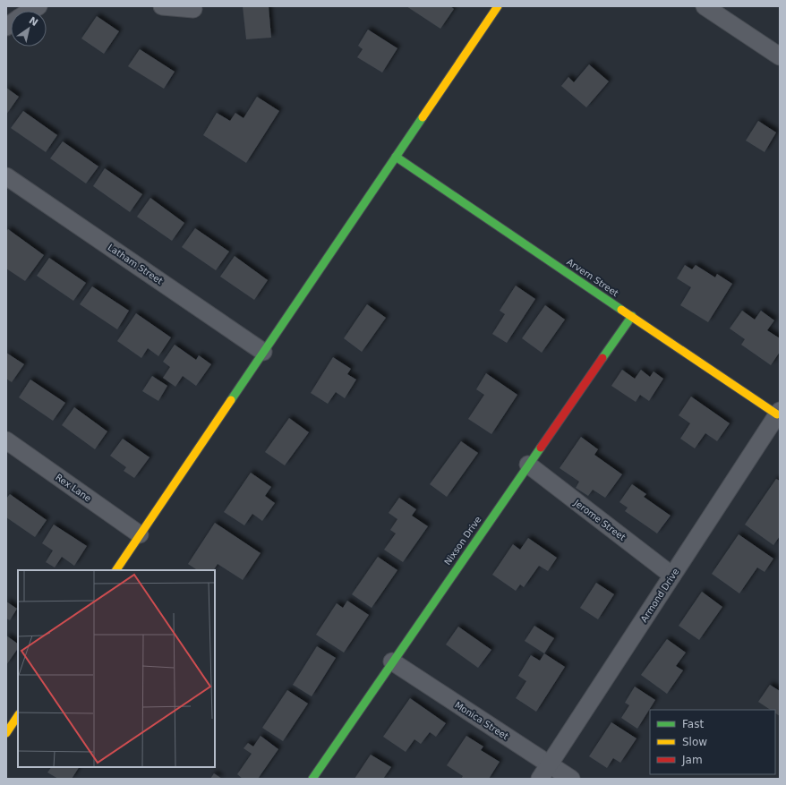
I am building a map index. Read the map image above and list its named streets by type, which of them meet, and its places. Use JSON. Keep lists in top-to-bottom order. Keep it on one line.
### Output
{"streets":{"street":["Latham Street","Arvern Street","Rex Lane","Jerome Street","Nixson Drive","Armond Drive","Monica Street"]},"crossings":[["Arvern Street","Nixson Drive"],["Arvern Street","Armond Drive"],["Jerome Street","Nixson Drive"],["Jerome Street","Armond Drive"],["Nixson Drive","Monica Street"],["Armond Drive","Monica Street"]],"legend":["Fast","Slow","Jam"],"north":"top right"}
